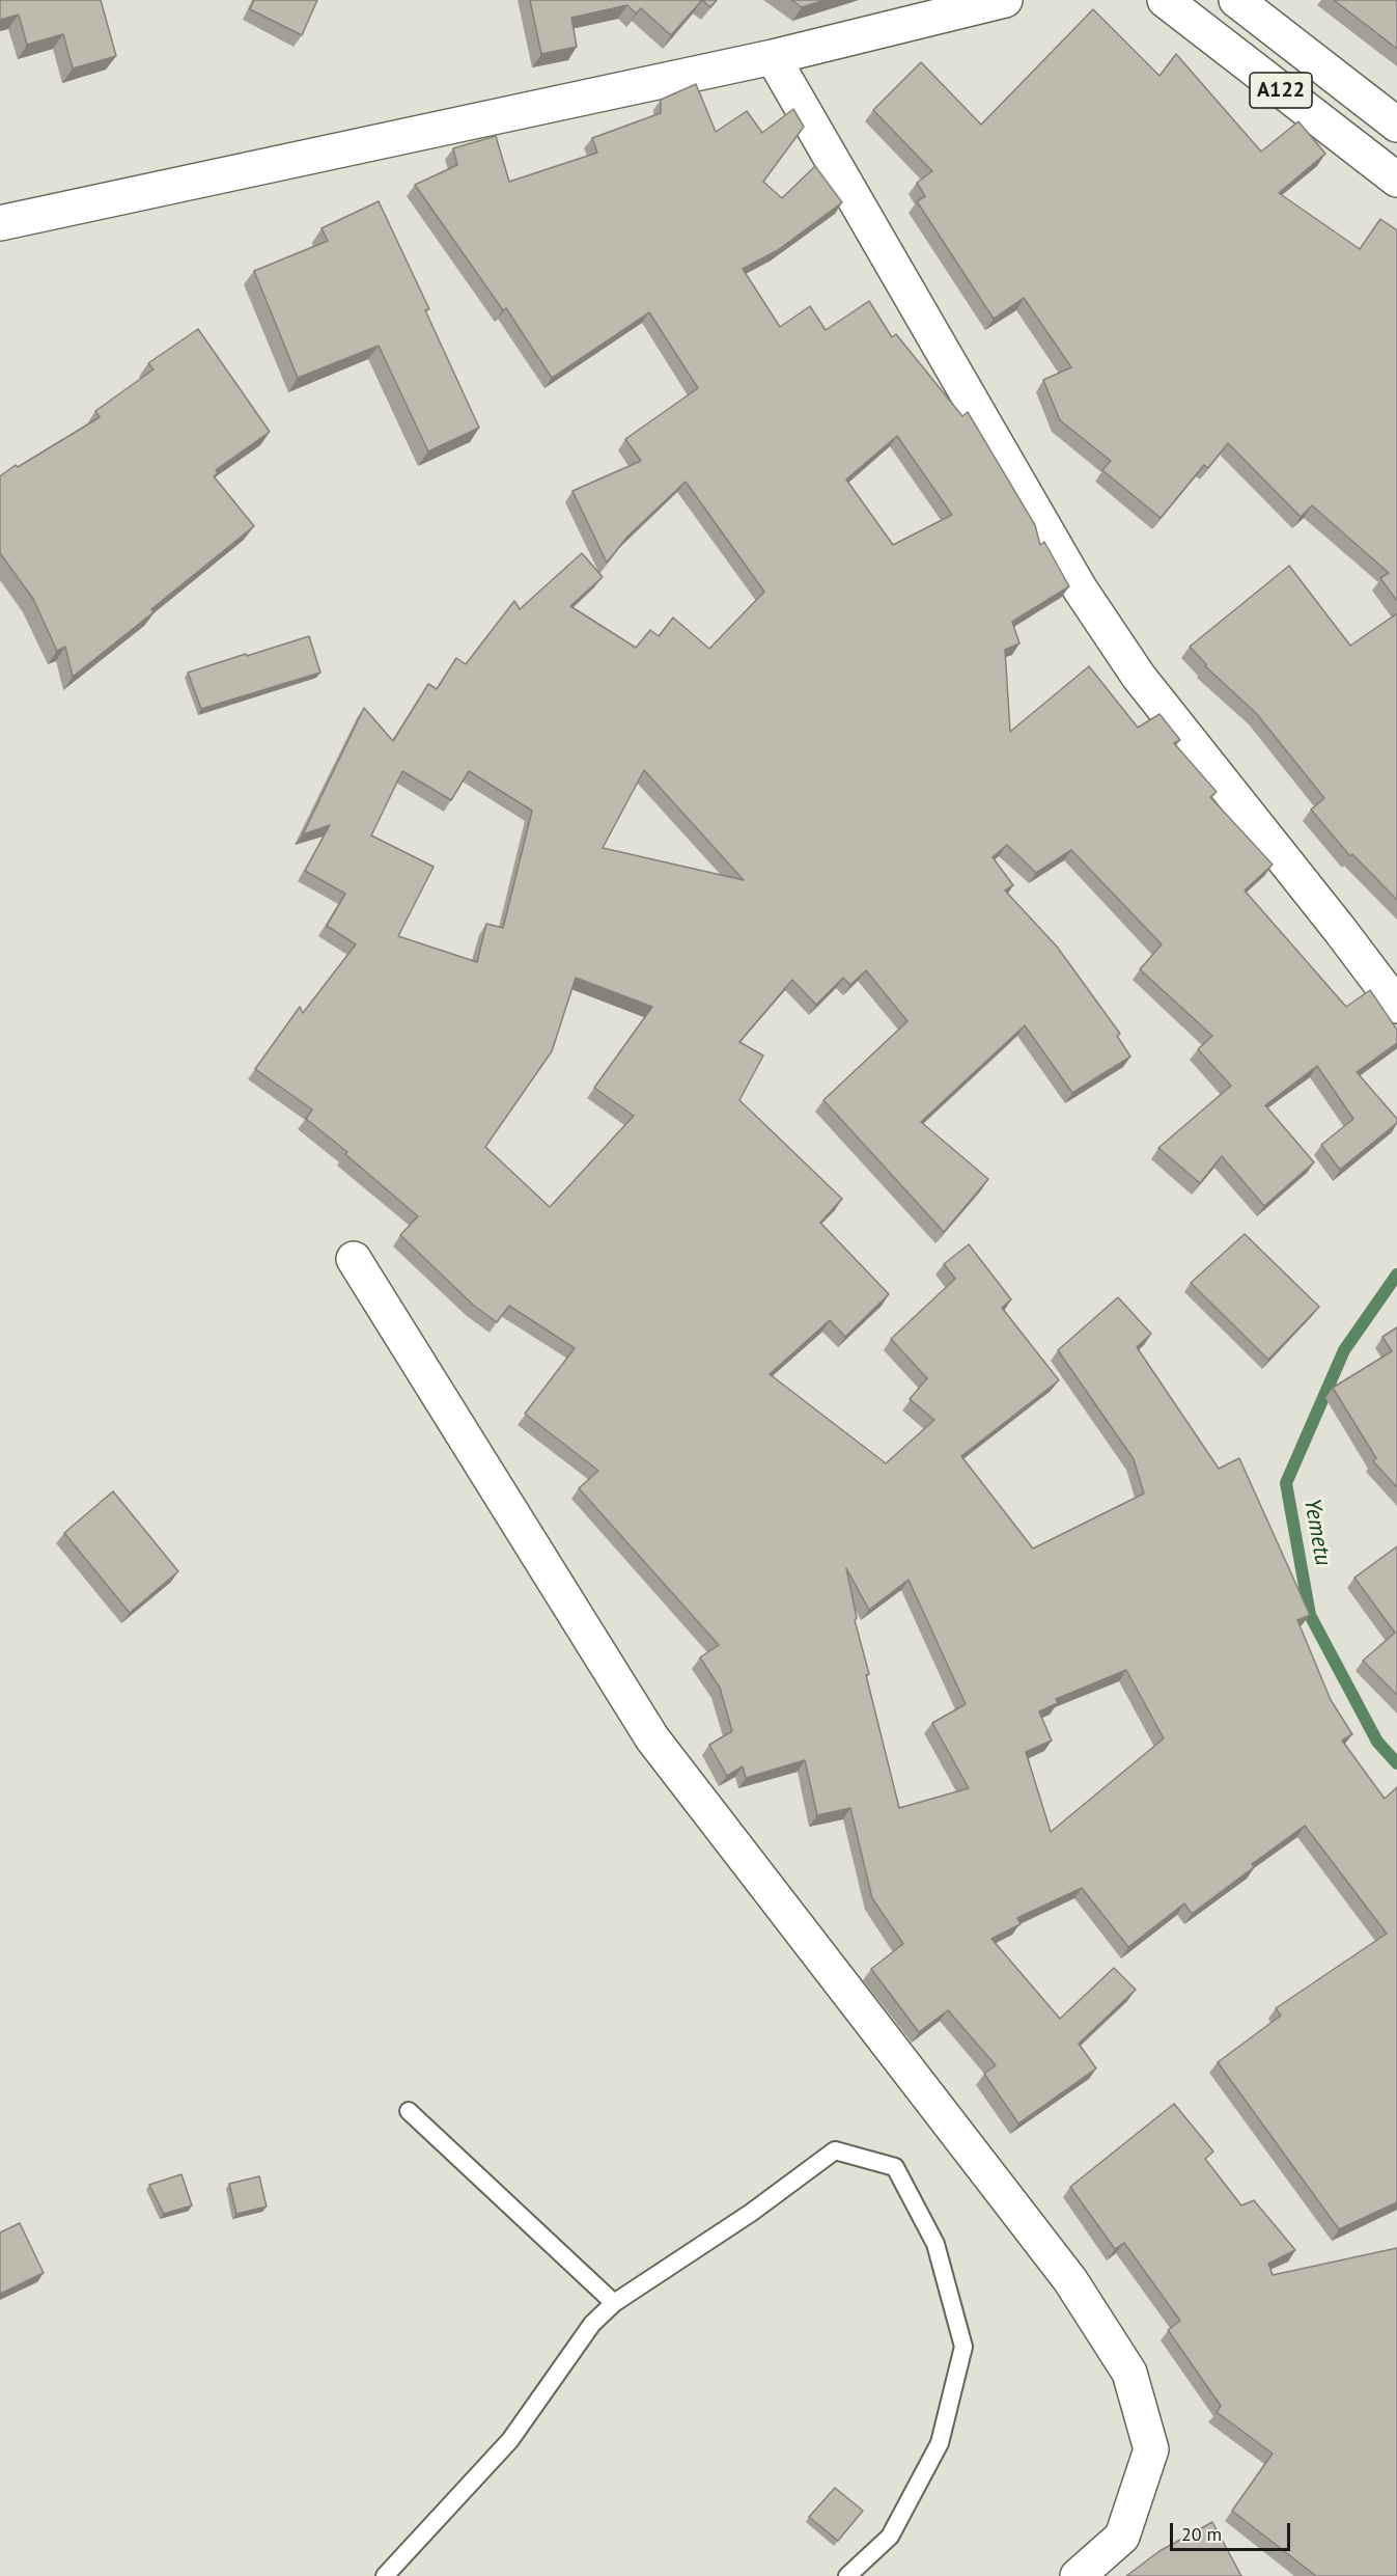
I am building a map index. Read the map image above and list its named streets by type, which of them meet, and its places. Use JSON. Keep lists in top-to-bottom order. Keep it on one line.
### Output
{"streets":{"main road":["A122"]},"water":["Yemetu"],"scale_bar":"20 m"}
